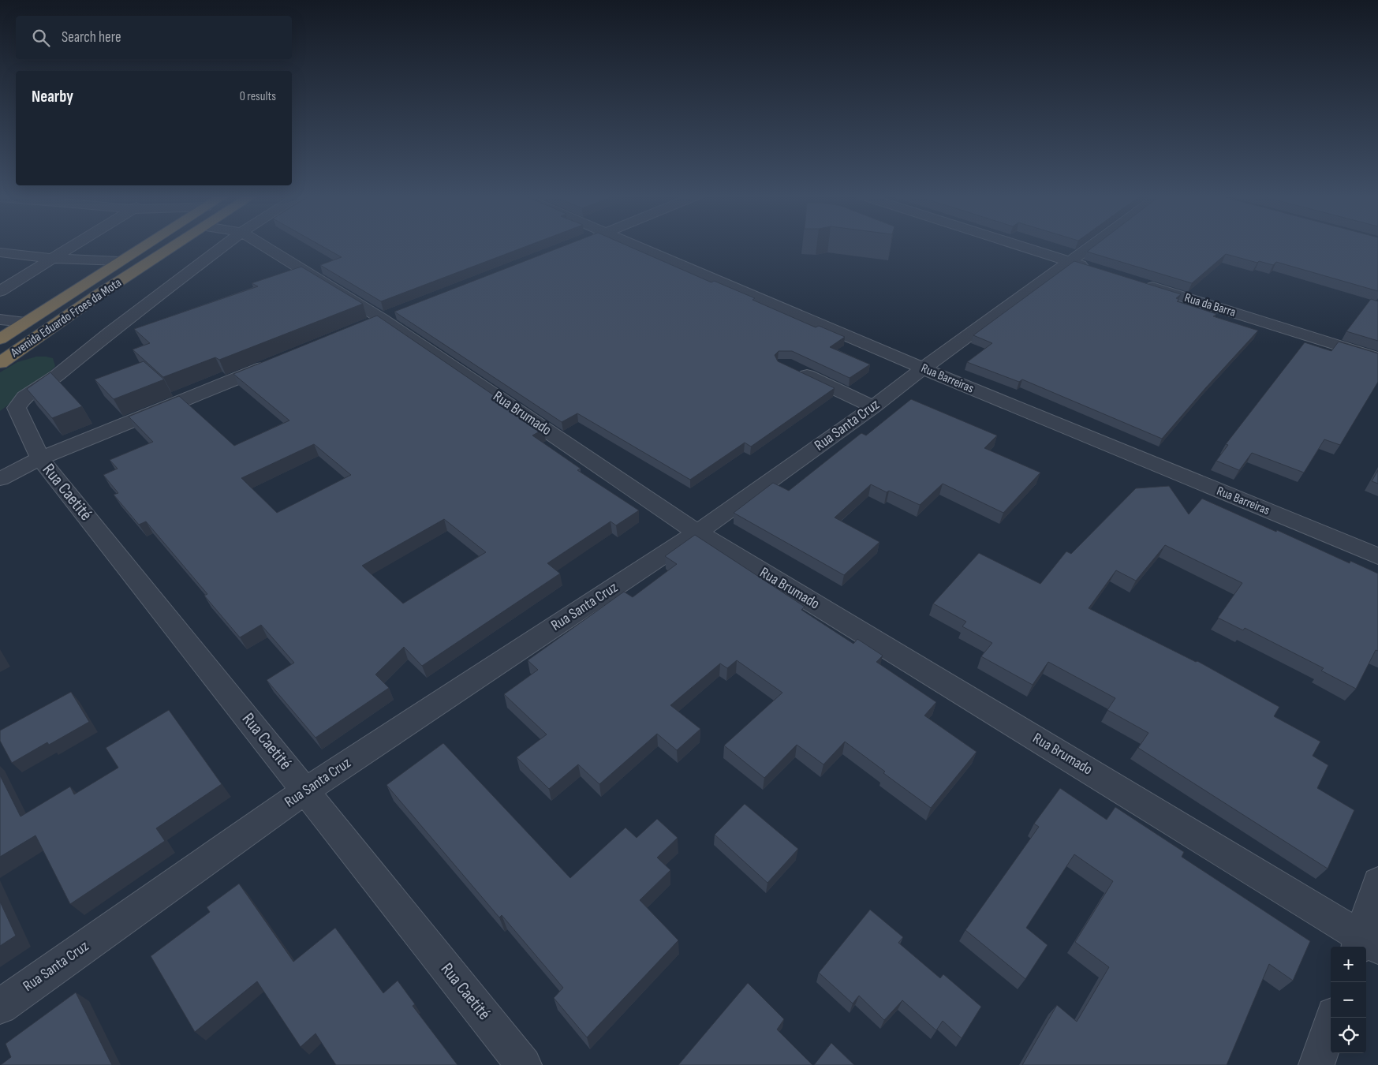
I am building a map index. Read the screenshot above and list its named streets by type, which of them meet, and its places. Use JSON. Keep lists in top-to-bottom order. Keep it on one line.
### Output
{"streets":{"highway":["Avenida Eduardo Froes da Mota"],"street":["Rua da Barra","Rua Barreiras","Rua Brumado","Rua Santa Cruz","Rua Caetité"]},"crossings":[["Rua Barreiras","Rua Santa Cruz"],["Rua Brumado","Rua Santa Cruz"],["Rua Santa Cruz","Rua Caetité"]],"page":{"search":"Search here","heading":["Nearby","0 results"],"map_buttons":["+","−"]}}
